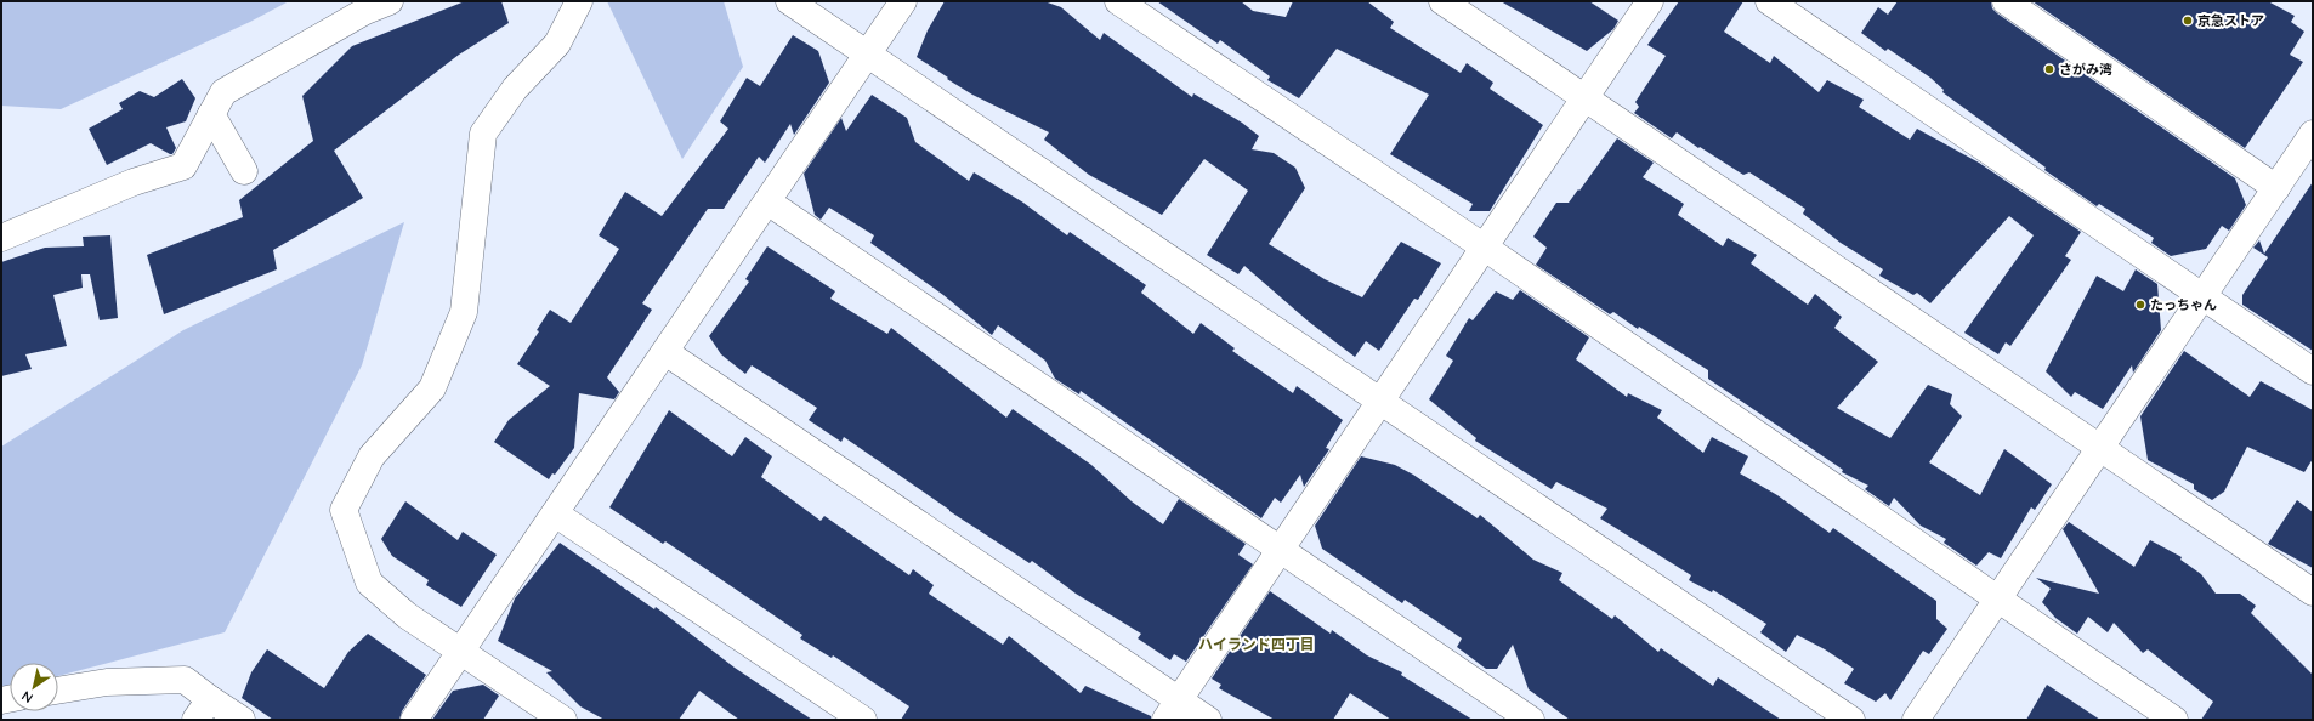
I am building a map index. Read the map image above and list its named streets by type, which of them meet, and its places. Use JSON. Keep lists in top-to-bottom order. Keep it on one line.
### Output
{"districts":["ハイランド四丁目"],"places":["京急ストア","さがみ湾","たっちゃん"],"north":"bottom left"}
